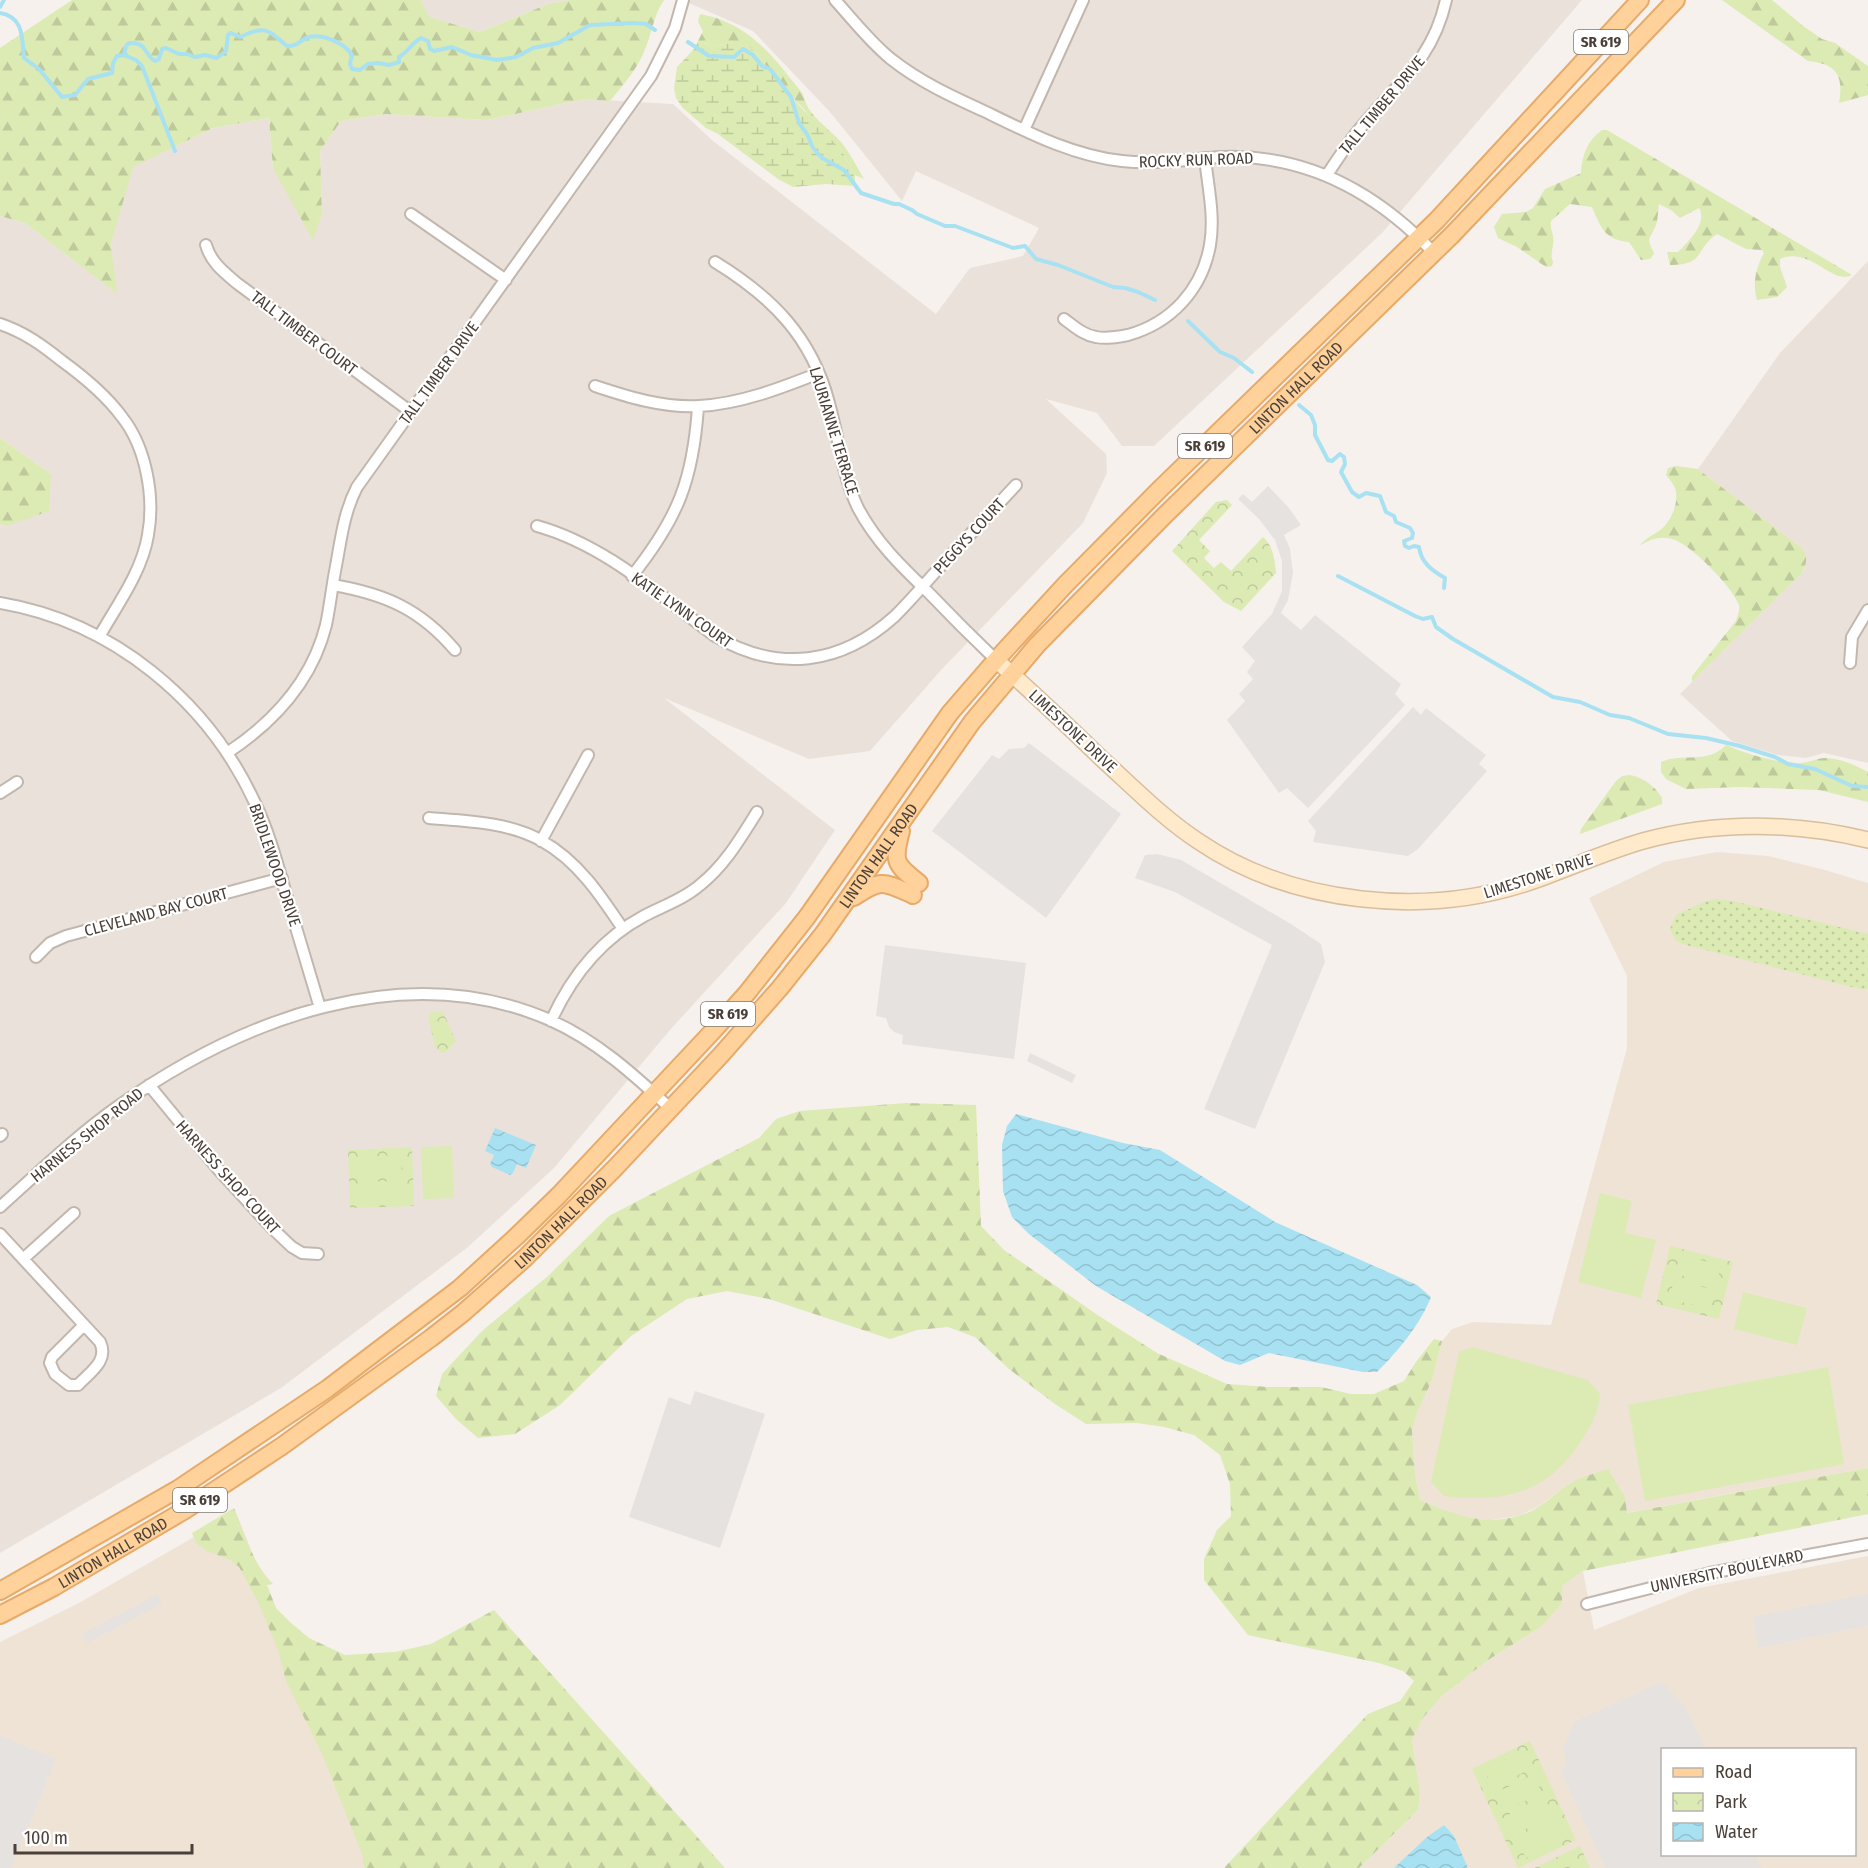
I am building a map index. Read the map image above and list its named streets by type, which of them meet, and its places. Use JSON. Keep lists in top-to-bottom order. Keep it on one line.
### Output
{"streets":{"main road":["SR 619","LINTON HALL ROAD"],"street":["TALL TIMBER DRIVE","ROCKY RUN ROAD","TALL TIMBER COURT","LAURIANNE TERRACE","PEGGYS COURT","KATIE LYNN COURT","LIMESTONE DRIVE","BRIDLEWOOD DRIVE","CLEVELAND BAY COURT","HARNESS SHOP ROAD","HARNESS SHOP COURT","UNIVERSITY BOULEVARD"]},"crossings":[["TALL TIMBER DRIVE","ROCKY RUN ROAD"],["TALL TIMBER DRIVE","TALL TIMBER COURT"],["TALL TIMBER DRIVE","BRIDLEWOOD DRIVE"],["ROCKY RUN ROAD","LINTON HALL ROAD"],["LINTON HALL ROAD","LAURIANNE TERRACE"],["LINTON HALL ROAD","LIMESTONE DRIVE"],["LINTON HALL ROAD","HARNESS SHOP ROAD"],["LAURIANNE TERRACE","PEGGYS COURT"],["LAURIANNE TERRACE","KATIE LYNN COURT"],["LAURIANNE TERRACE","LIMESTONE DRIVE"],["PEGGYS COURT","KATIE LYNN COURT"],["BRIDLEWOOD DRIVE","CLEVELAND BAY COURT"],["BRIDLEWOOD DRIVE","HARNESS SHOP ROAD"],["HARNESS SHOP ROAD","HARNESS SHOP COURT"]],"legend":["Road","Park","Water"],"scale_bar":"100 m"}
